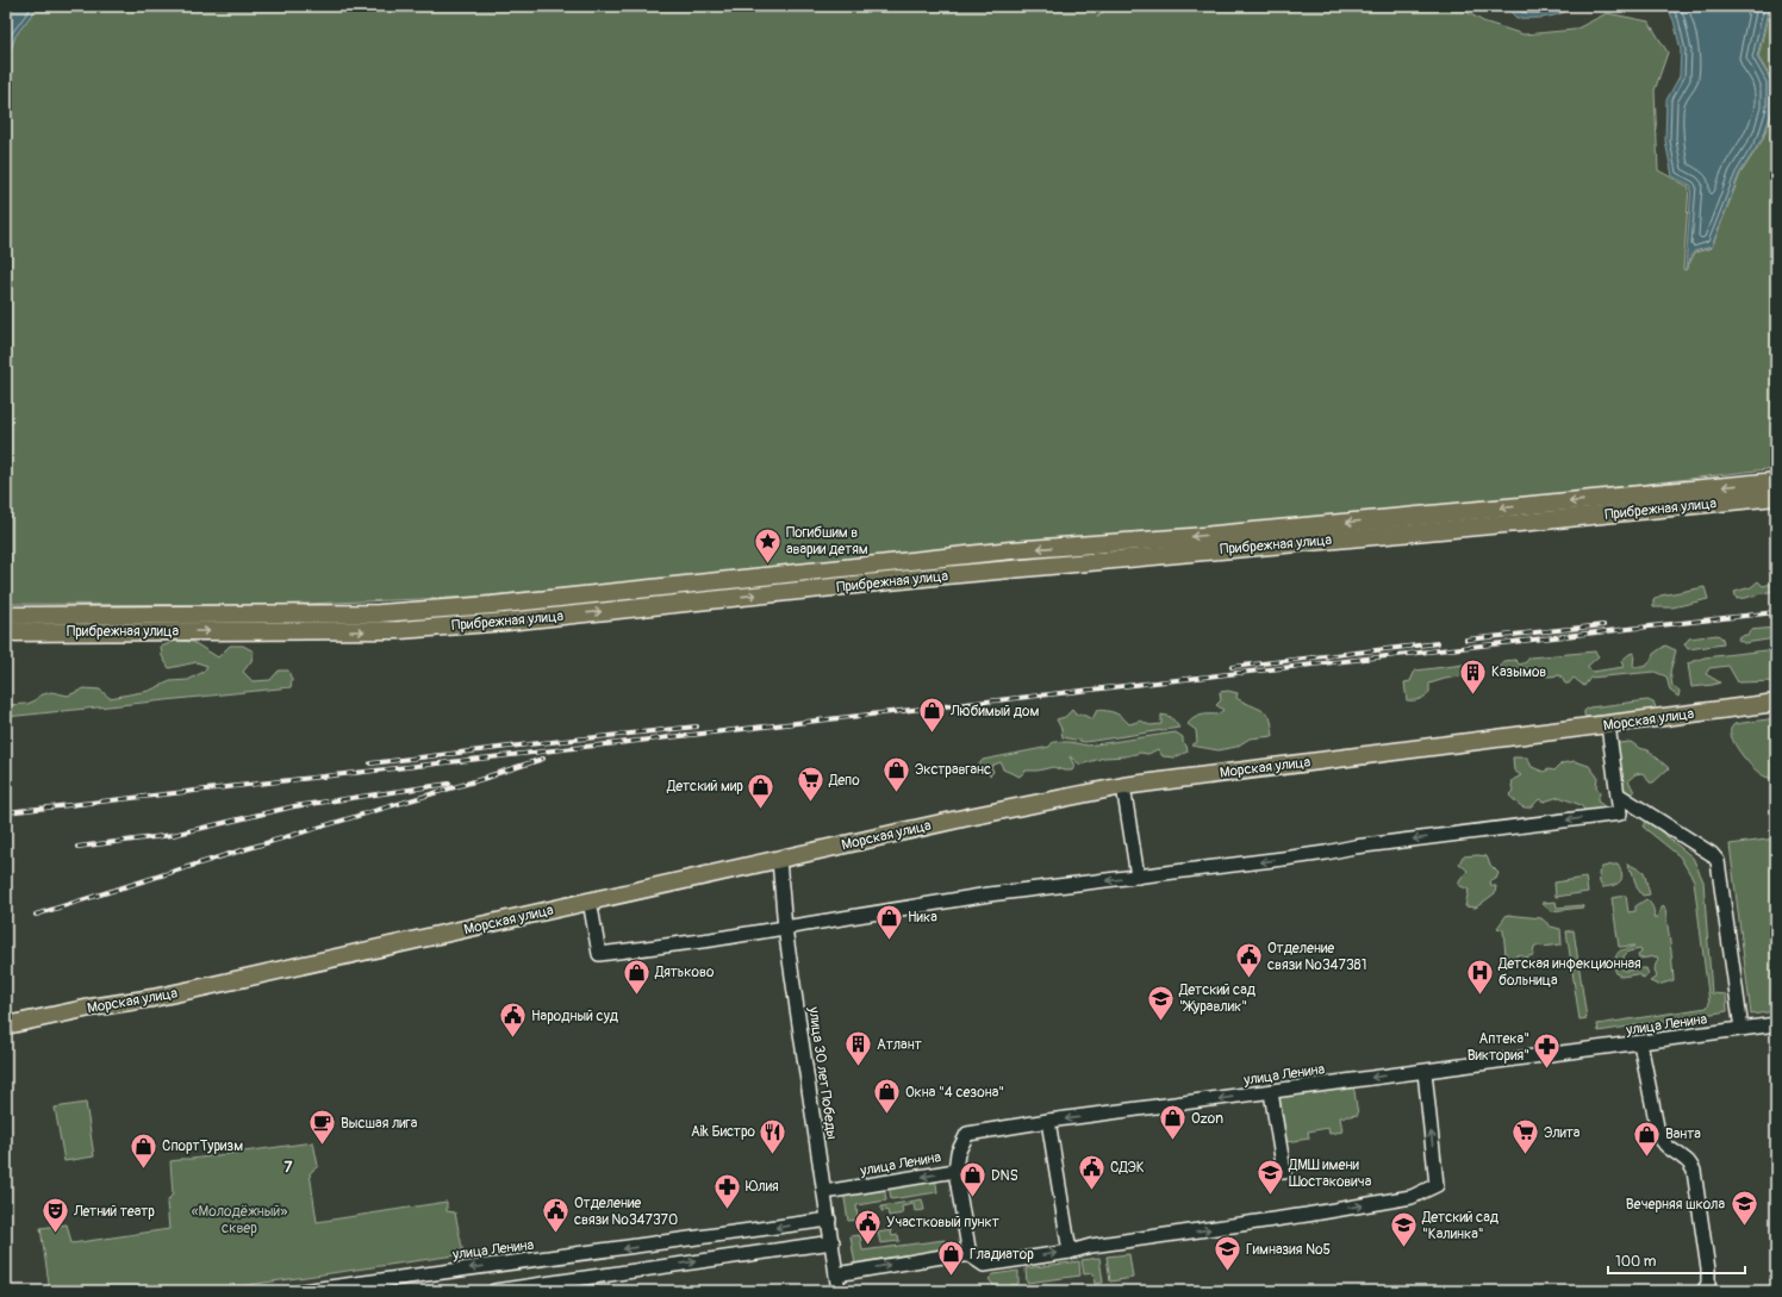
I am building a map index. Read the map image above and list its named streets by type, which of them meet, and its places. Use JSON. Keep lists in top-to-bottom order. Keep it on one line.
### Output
{"streets":{"main road":["Прибрежная улица","Морская улица"],"street":["улица Ленина","улица 30 лет Победы"]},"crossings":[["Морская улица","улица 30 лет Победы"],["улица Ленина","улица 30 лет Победы"]],"districts":["7"],"parks":["«Молодёжный» сквер"],"places":{"place":["Погибшим в аварии детям"],"building":["Казымов","Атлант"],"shop":["Любимый дом","Экстравганс","Детский мир","Ника","Дятьково","Окна \"4 сезона\"","Ozon","Ванта","СпортТуризм","DNS","Гладиатор"],"supermarket":["Депо","Элита"],"public building":["Отделение связи №347381","Народный суд","СДЭК","Отделение связи №347370","Участковый пункт"],"hospital":["Детская инфекционная больница"],"school or university":["Детский сад \"Журавлик\"","ДМШ имени Шостаковича","Вечерняя школа","Детский сад \"Калинка\"","Гимназия №5"],"pharmacy":["Аптека\" Виктория\"","Юлия"],"cafe":["Высшая лига"],"restaurant":["Aik Бистро"],"theatre":["Летний театр"]},"scale_bar":"100 m"}
